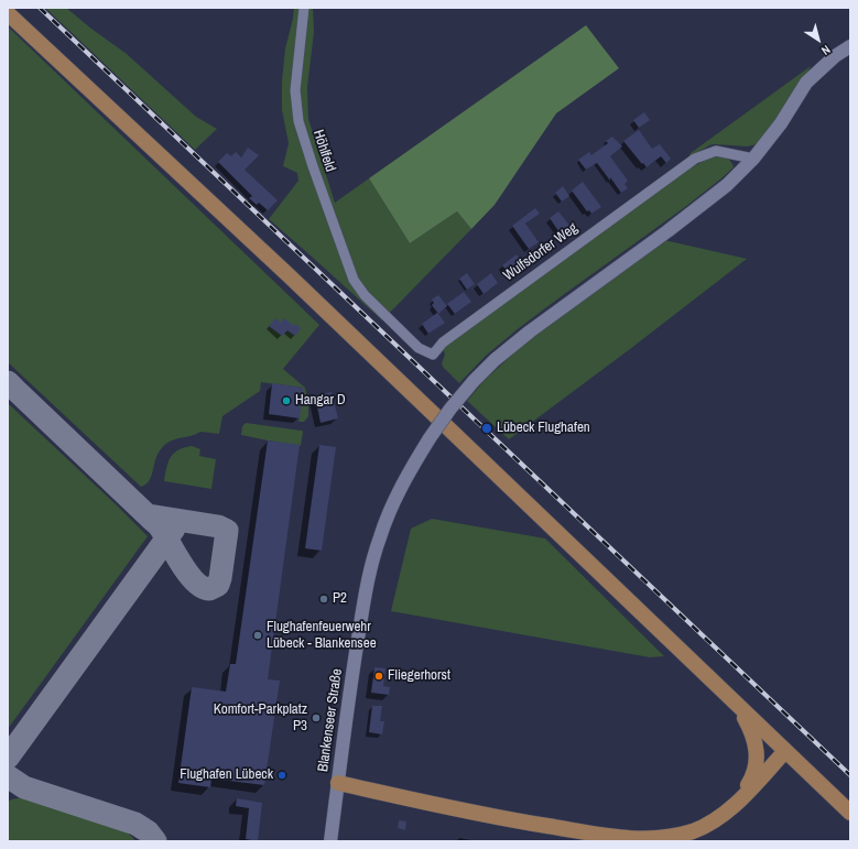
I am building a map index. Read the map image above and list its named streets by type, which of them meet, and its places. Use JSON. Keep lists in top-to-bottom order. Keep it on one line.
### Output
{"streets":{"street":["Höhlfeld","Wulfsdorfer Weg","Blankenseer Straße"]},"crossings":[["Höhlfeld","Wulfsdorfer Weg"],["Wulfsdorfer Weg","Blankenseer Straße"]],"places":["Hangar D","Lübeck Flughafen","P2","Flughafenfeuerwehr Lübeck - Blankensee","Fliegerhorst","Komfort-Parkplatz P3","Flughafen Lübeck"],"north":"bottom right"}
